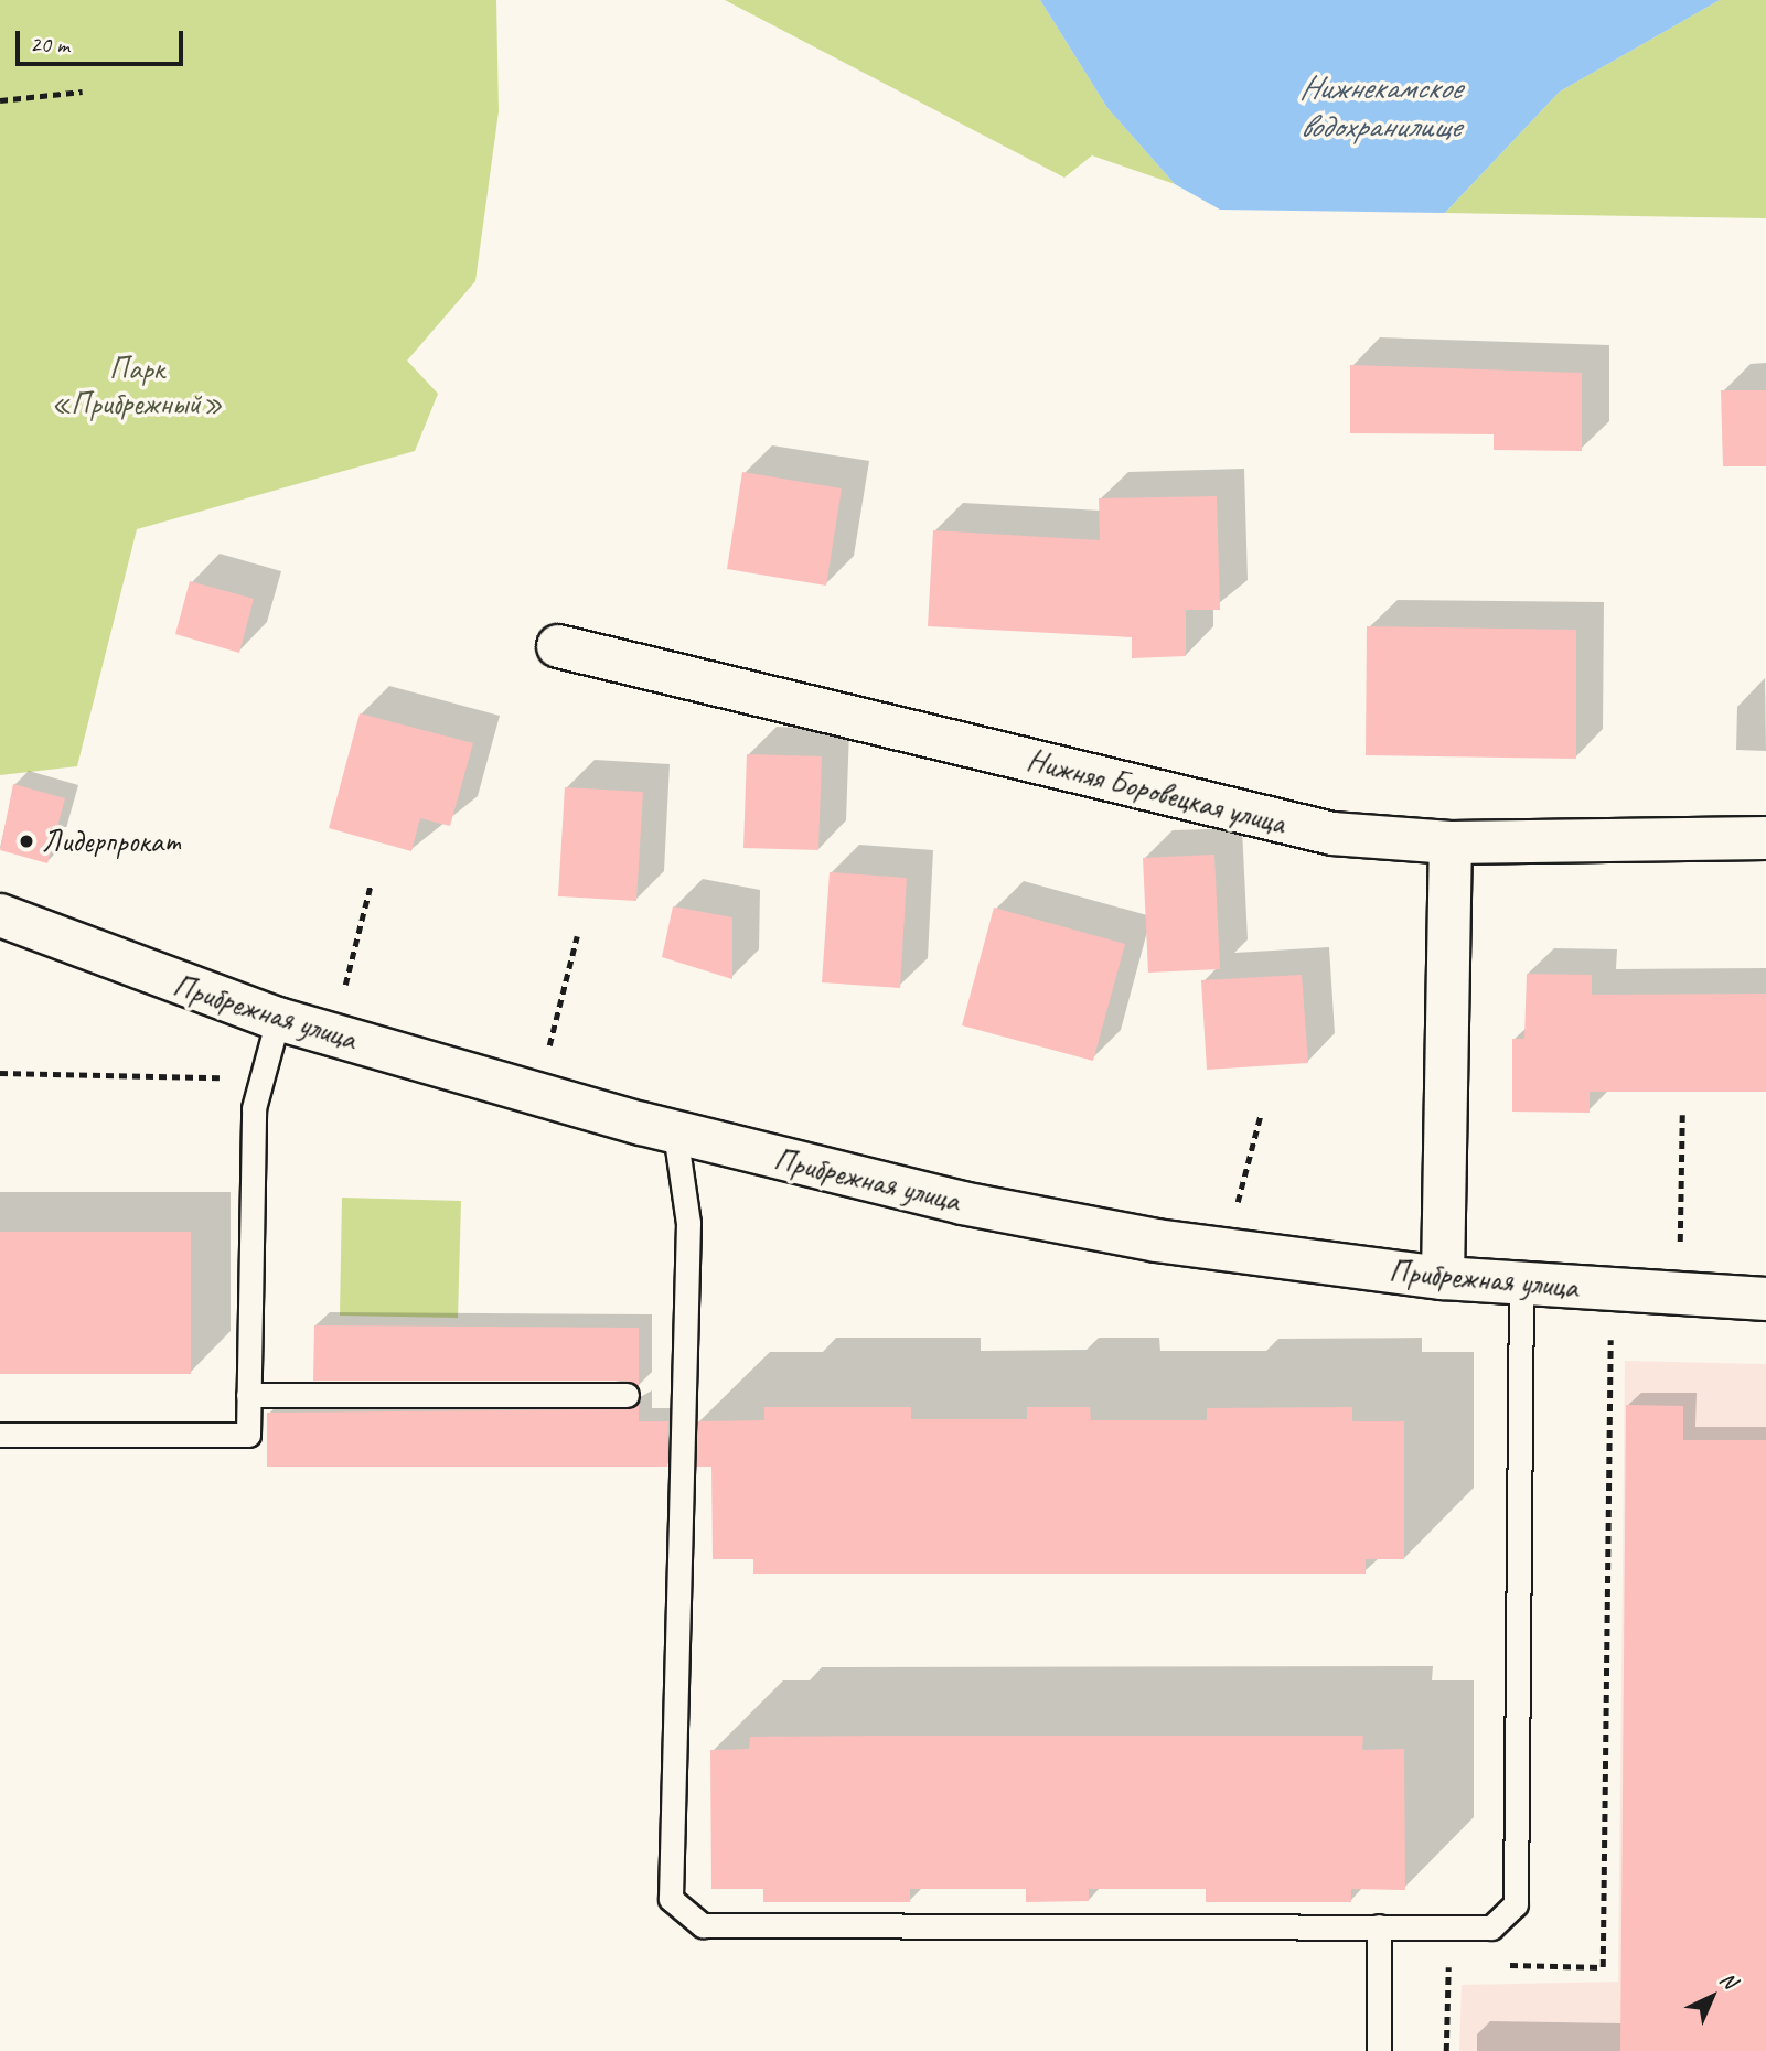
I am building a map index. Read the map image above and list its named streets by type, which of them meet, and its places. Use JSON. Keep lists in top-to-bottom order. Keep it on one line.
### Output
{"streets":{"street":["Нижняя Боровецкая улица","Прибрежная улица"]},"water":["Нижнекамское водохранилище"],"parks":["Парк «Прибрежный»"],"places":["Лидерпрокат"],"scale_bar":"20 m","north":"top right"}
